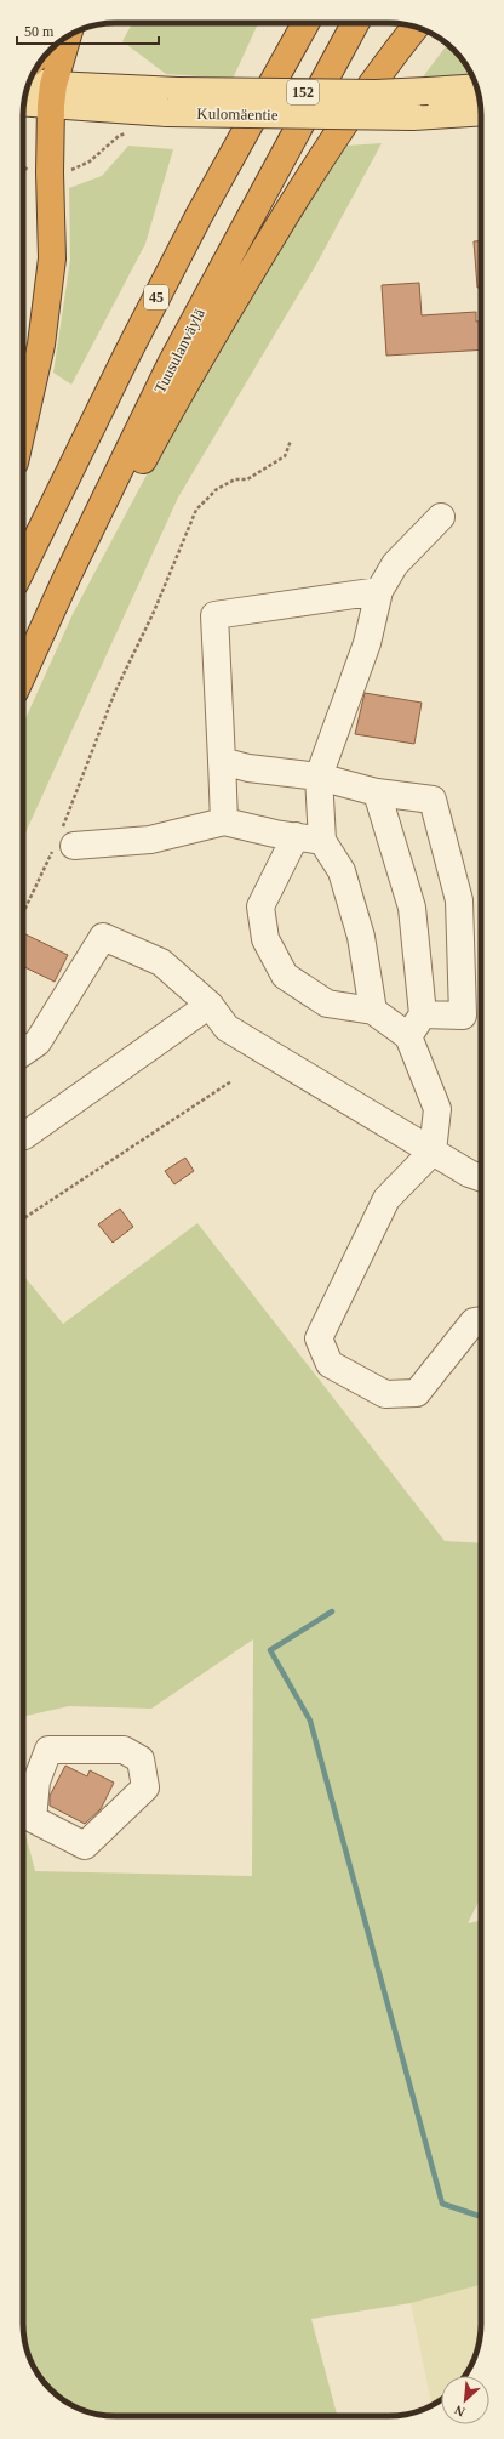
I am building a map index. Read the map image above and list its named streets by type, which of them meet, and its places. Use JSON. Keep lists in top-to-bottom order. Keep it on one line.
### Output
{"streets":{"highway":["45","Tuusulanväylä"],"main road":["152","Kulomäentie"]},"scale_bar":"50 m","north":"bottom left"}
